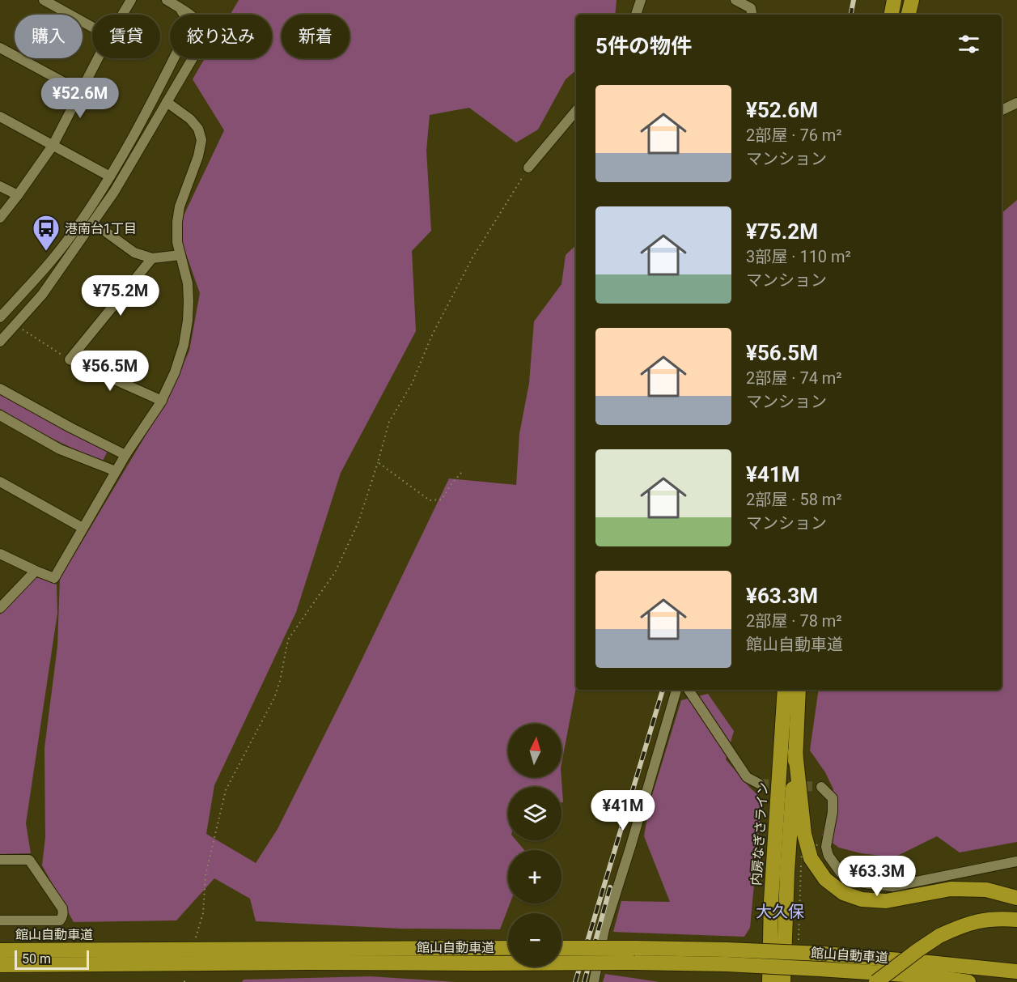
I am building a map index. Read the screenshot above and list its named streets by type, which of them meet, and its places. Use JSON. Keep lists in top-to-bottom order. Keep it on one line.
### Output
{"streets":{"highway":["内房なぎさライン","館山自動車道"]},"districts":["大久保"],"places":{"bus stop":["港南台1丁目"]},"scale_bar":"50 m","north":"top","page":{"chip":["購入","賃貸","絞り込み","新着"],"heading":"5件の物件","list":[{"name":"¥52.6M","note":"2部屋 · 76 m² · マンション"},{"name":"¥75.2M","note":"3部屋 · 110 m² · マンション"},{"name":"¥56.5M","note":"2部屋 · 74 m² · マンション"},{"name":"¥41M","note":"2部屋 · 58 m² · マンション"},{"name":"¥63.3M","note":"2部屋 · 78 m² · 館山自動車道"}],"price":["¥52.6M","¥75.2M","¥56.5M","¥41M","¥63.3M"],"map_buttons":["+","−"],"scale":"50 m"}}
